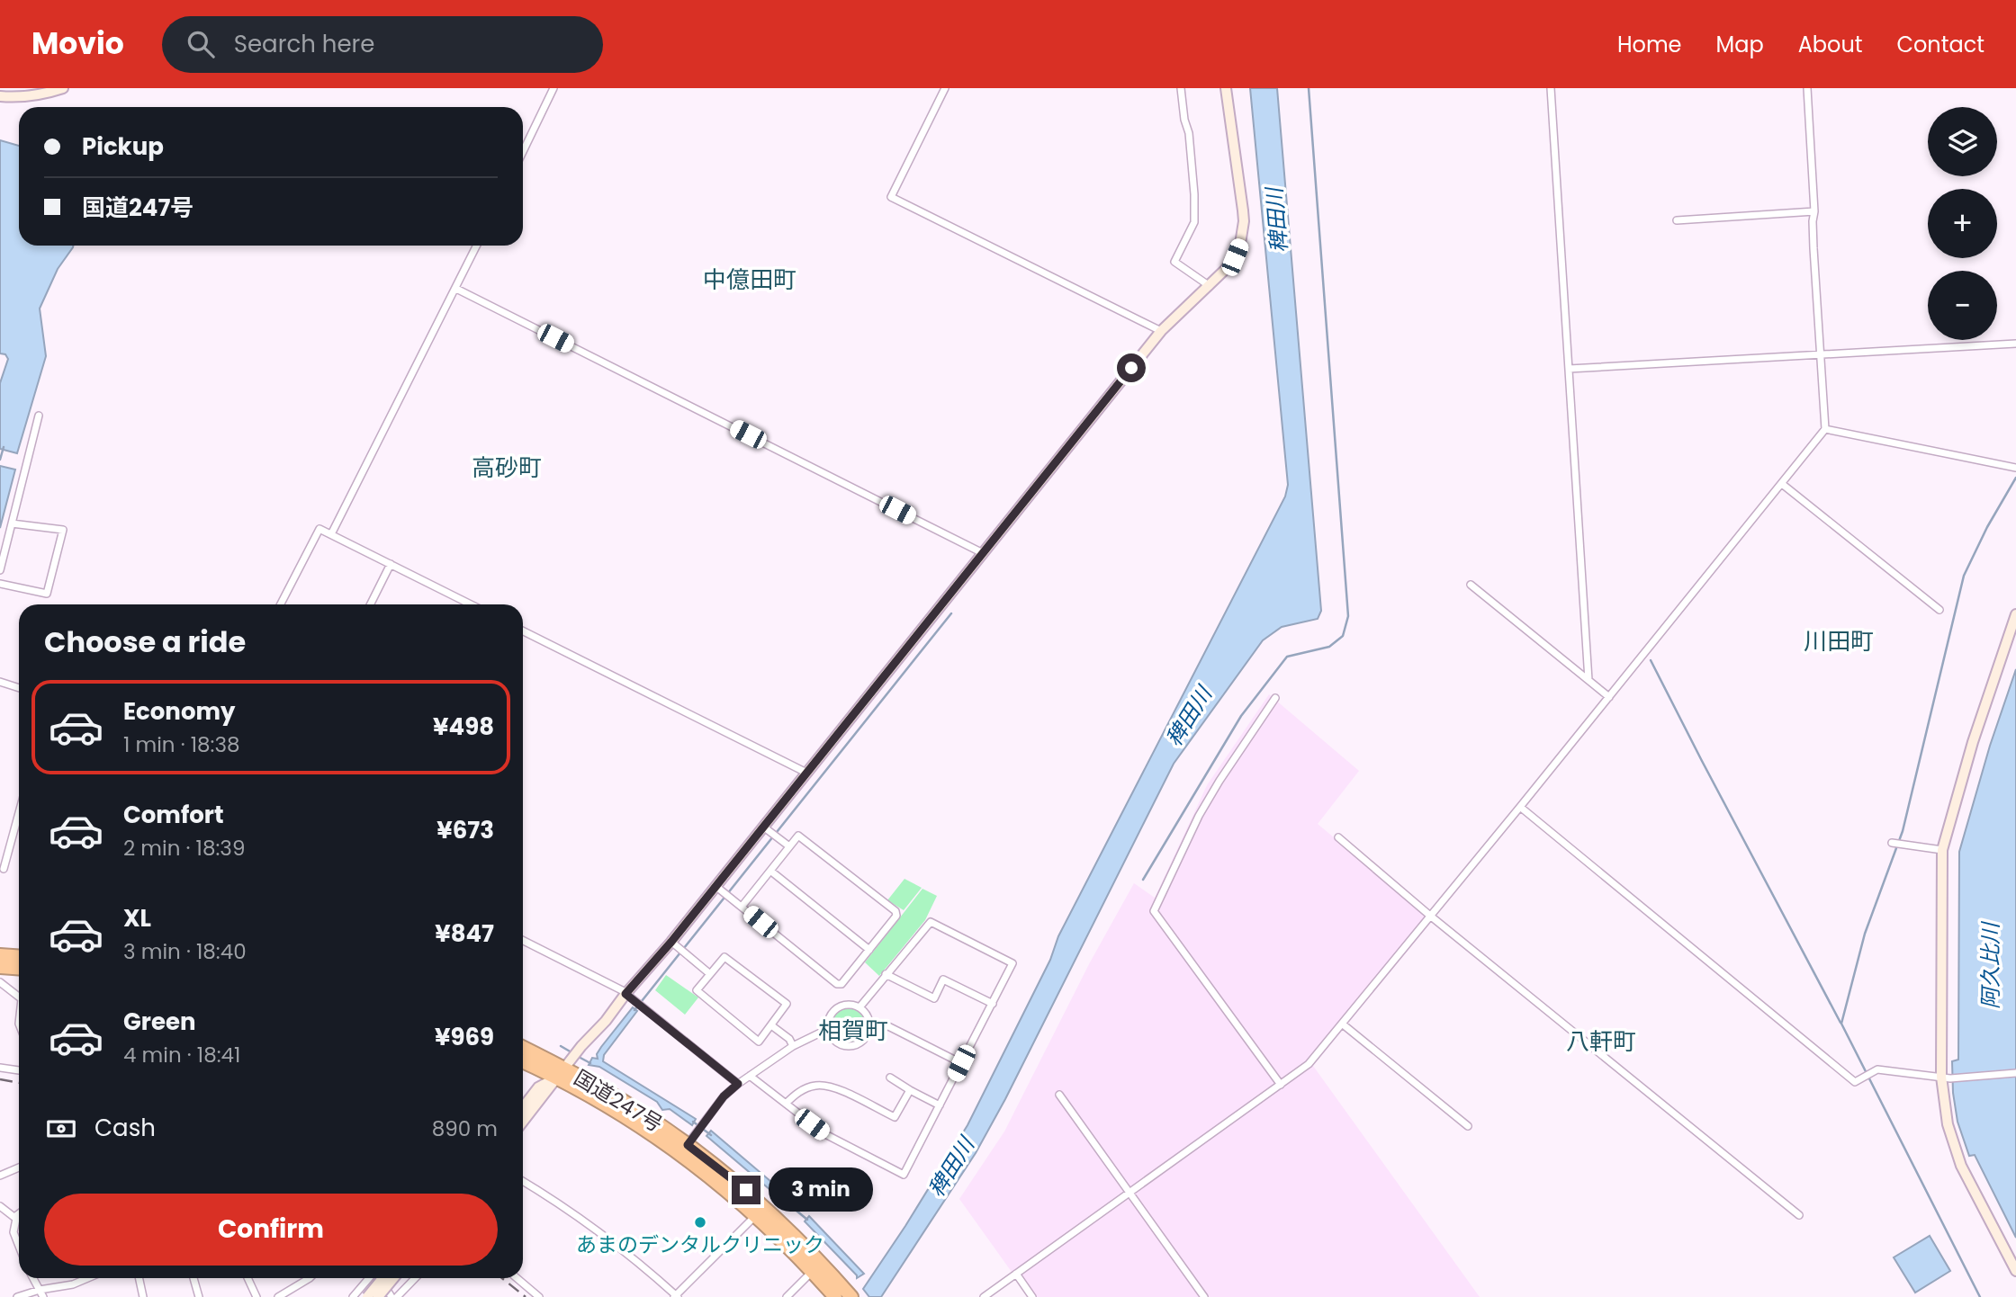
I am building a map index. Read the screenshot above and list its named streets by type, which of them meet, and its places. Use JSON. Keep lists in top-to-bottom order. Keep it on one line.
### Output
{"streets":{"highway":["国道247号"]},"districts":["中億田町","高砂町","川田町","相賀町","八軒町"],"water":["稗田川","阿久比川"],"places":["あまのデンタルクリニック"],"page":{"header":"Movio","search":"Search here","nav":["Home","Map","About","Contact"],"map_buttons":["+","−"],"banner":["Pickup","国道247号"],"heading":"Choose a ride","list":[{"name":"Economy","note":"1 min · 18:38","value":"¥498"},{"name":"Comfort","note":"2 min · 18:39","value":"¥673"},{"name":"XL","note":"3 min · 18:40","value":"¥847"},{"name":"Green","note":"4 min · 18:41","value":"¥969"}],"pay":["Cash","890 m"],"bubble":"3 min","buttons":"Confirm"}}
